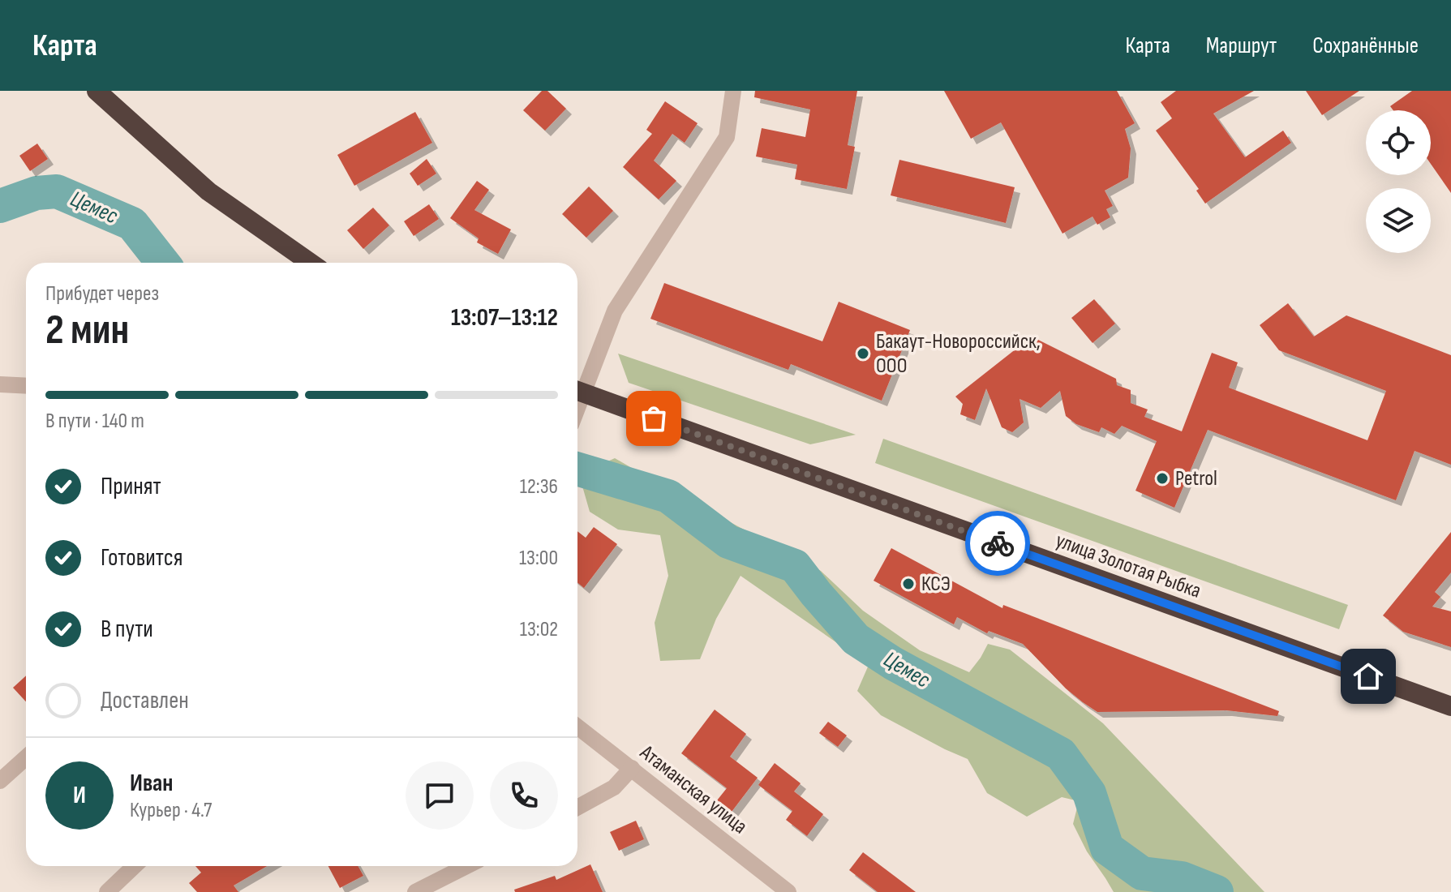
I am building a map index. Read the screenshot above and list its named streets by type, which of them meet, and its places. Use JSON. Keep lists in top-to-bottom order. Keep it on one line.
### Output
{"streets":{"highway":["улица Золотая Рыбка"],"street":["Атаманская улица"]},"water":["Цемес"],"places":["Бакаут-Новороссийск, ООО","Petrol","КСЭ"],"page":{"header":"Карта","nav":["Карта","Маршрут","Сохранённые"],"heading":["2 мин","Прибудет через","13:07–13:12"],"panel":["Иван","Курьер · 4.7"],"bar":"В пути · 140 m","list":[["Принят","12:36"],["Готовится","13:00"],["В пути","13:02"],"Доставлен"],"round":"И"}}
